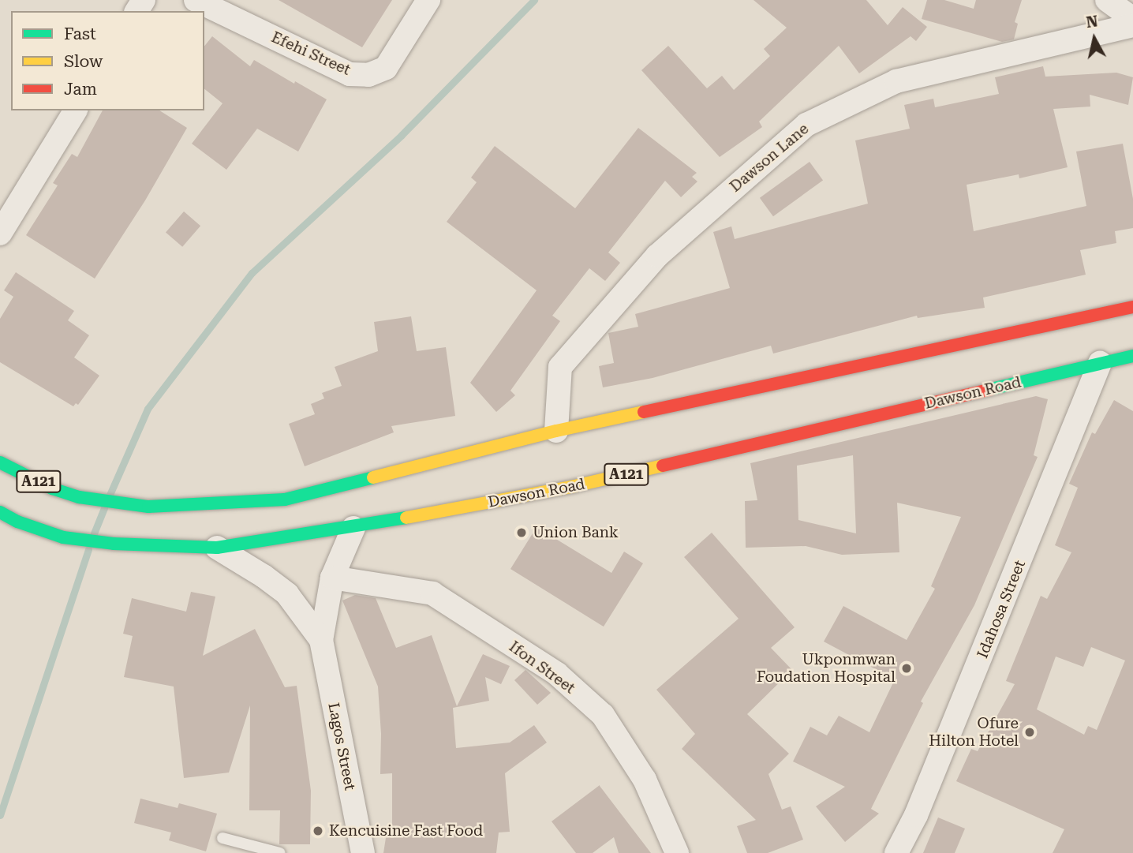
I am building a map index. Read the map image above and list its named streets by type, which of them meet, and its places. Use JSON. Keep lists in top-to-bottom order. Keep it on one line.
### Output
{"streets":{"highway":["Dawson Road","A121"],"street":["Efehi Street","Dawson Lane","Idahosa Street","Ifon Street","Lagos Street"]},"crossings":[["Dawson Lane","A121"],["Dawson Road","Idahosa Street"]],"places":["Union Bank","Ukponmwan Foudation Hospital","Ofure Hilton Hotel","Kencuisine Fast Food"],"legend":["Fast","Slow","Jam"],"north":"top"}
